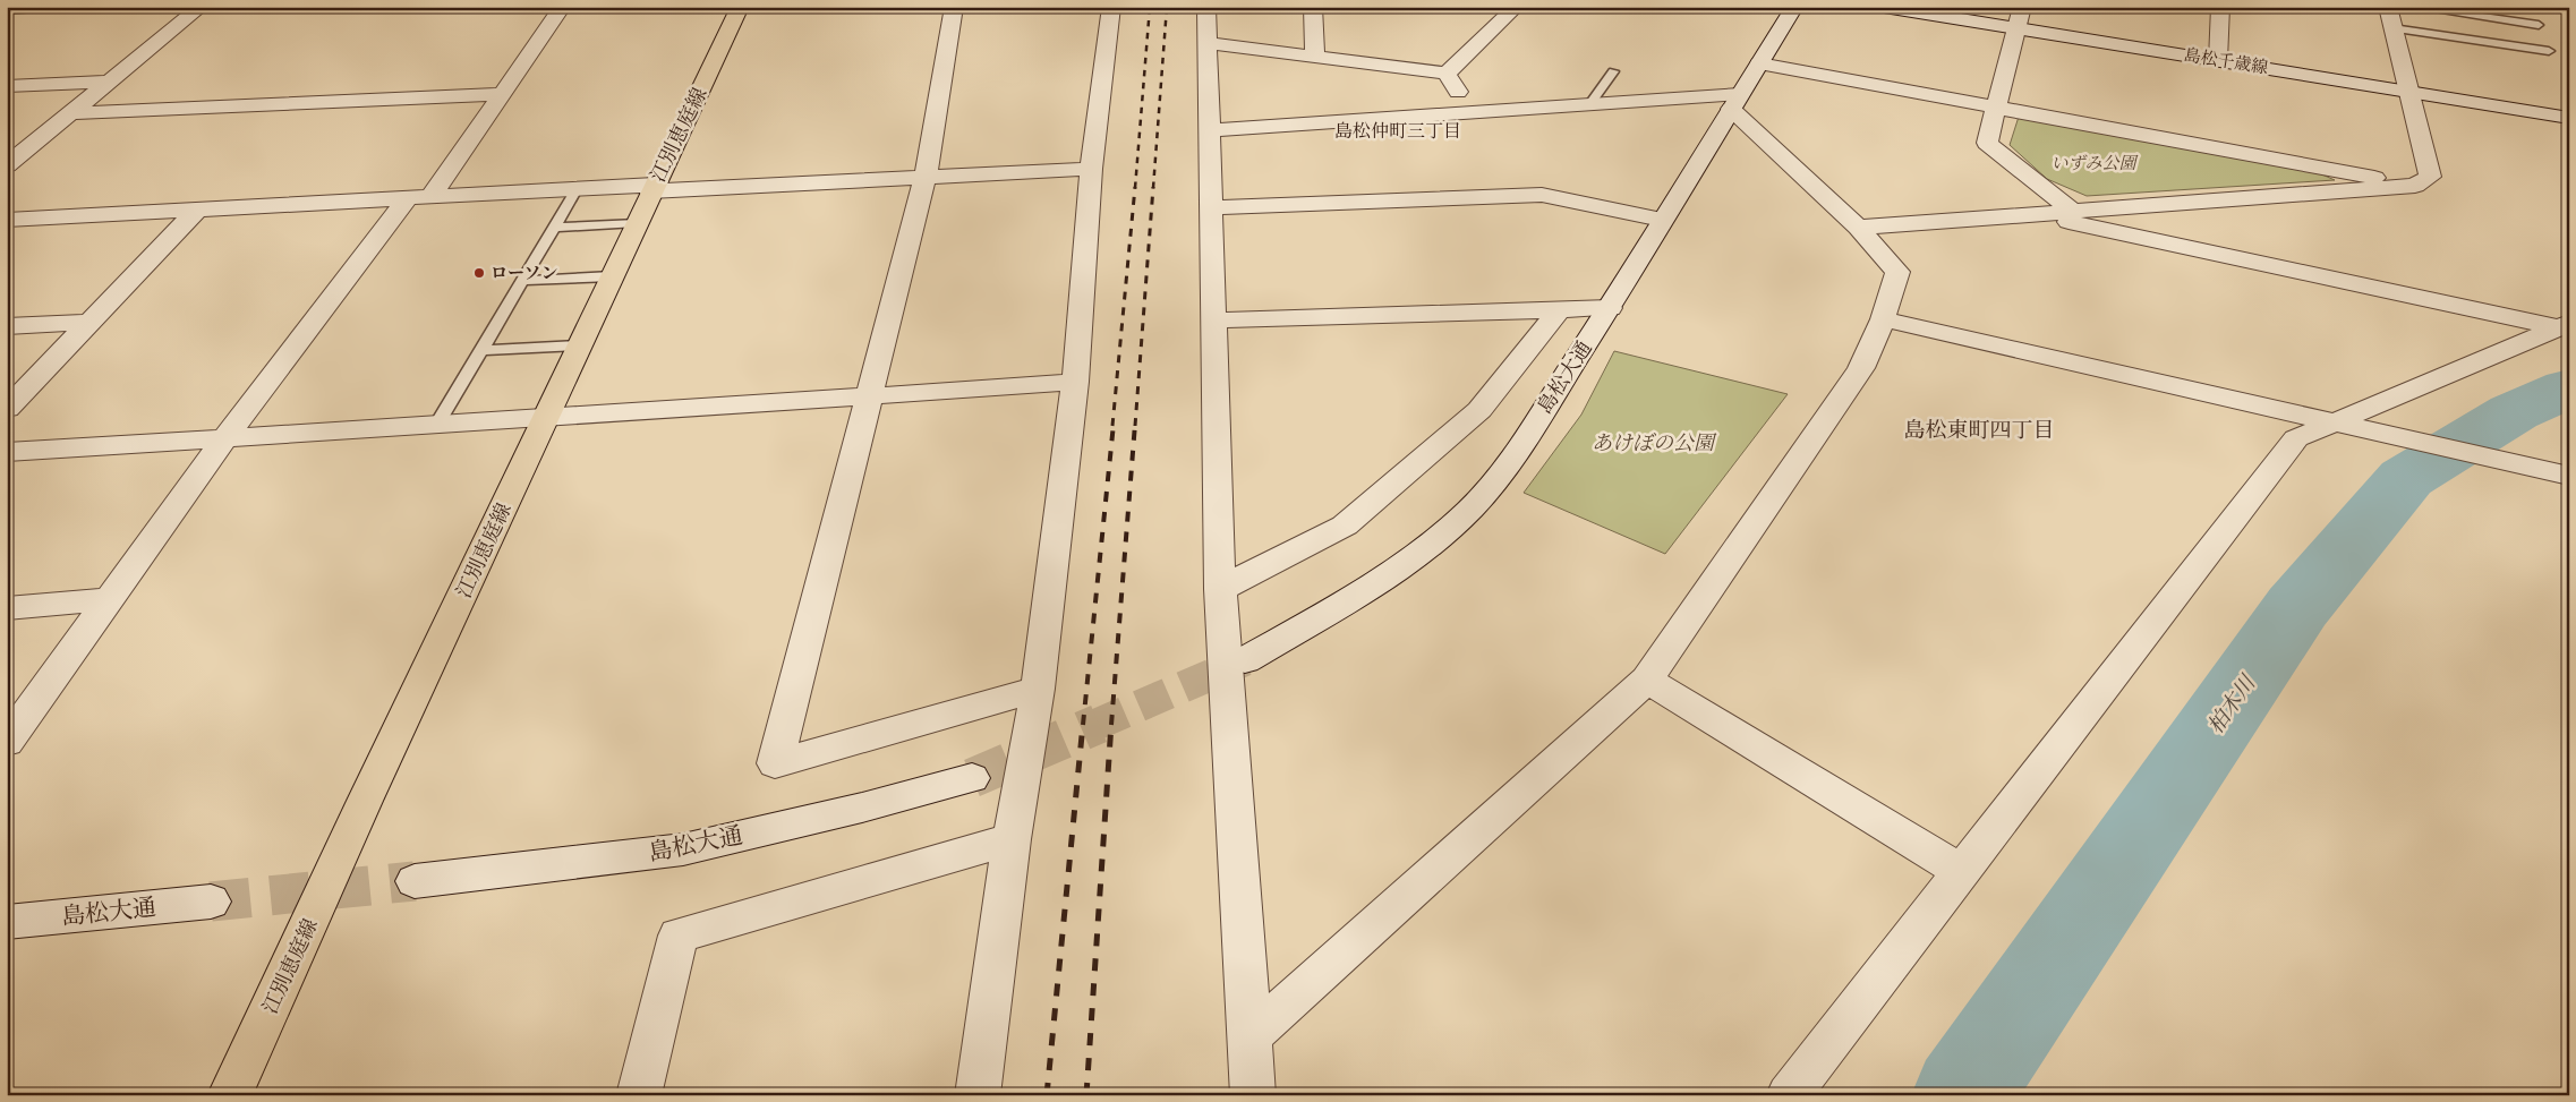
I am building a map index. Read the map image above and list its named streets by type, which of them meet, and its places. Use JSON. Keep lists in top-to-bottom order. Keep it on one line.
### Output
{"streets":{"main road":["江別恵庭線"],"street":["島松千歳線","島松大通"]},"districts":["島松仲町三丁目","島松東町四丁目"],"water":["柏木川"],"parks":["いずみ公園","あけぼの公園"],"places":["ローソン"]}
